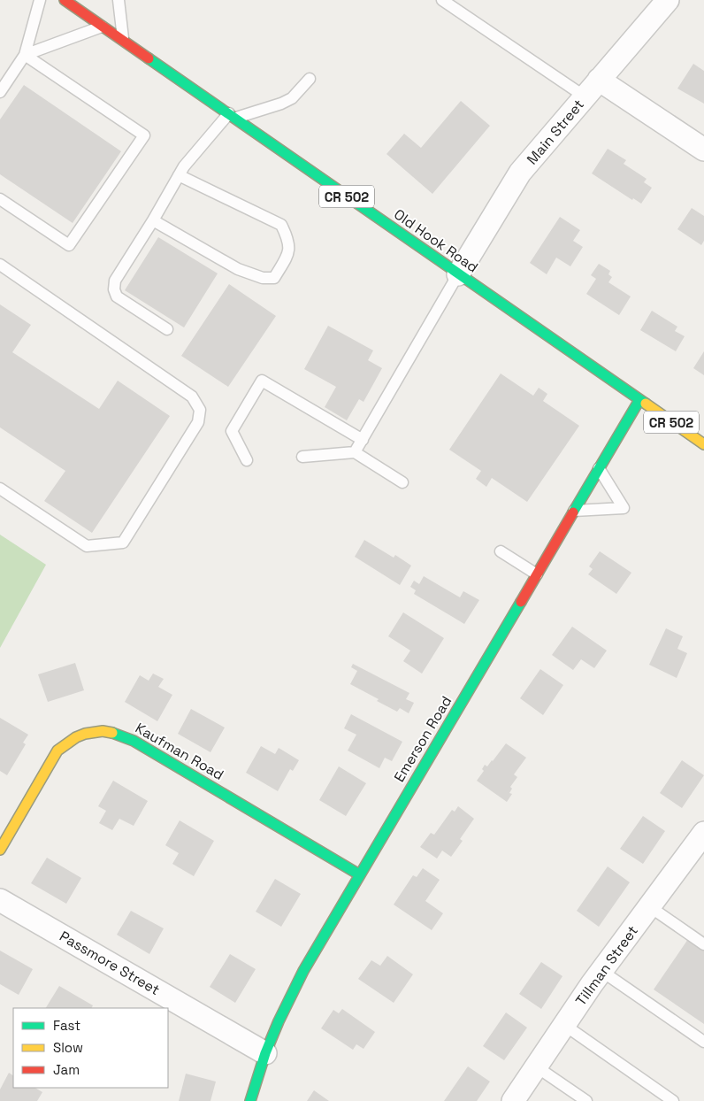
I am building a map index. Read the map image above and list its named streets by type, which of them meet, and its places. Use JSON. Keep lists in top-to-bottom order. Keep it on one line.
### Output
{"streets":{"street":["Main Street","CR 502","Old Hook Road","Emerson Road","Kaufman Road","Passmore Street","Tillman Street"]},"crossings":[["Main Street","Old Hook Road"],["Old Hook Road","Emerson Road"],["Emerson Road","Kaufman Road"],["Emerson Road","Passmore Street"]],"legend":["Fast","Slow","Jam"]}
